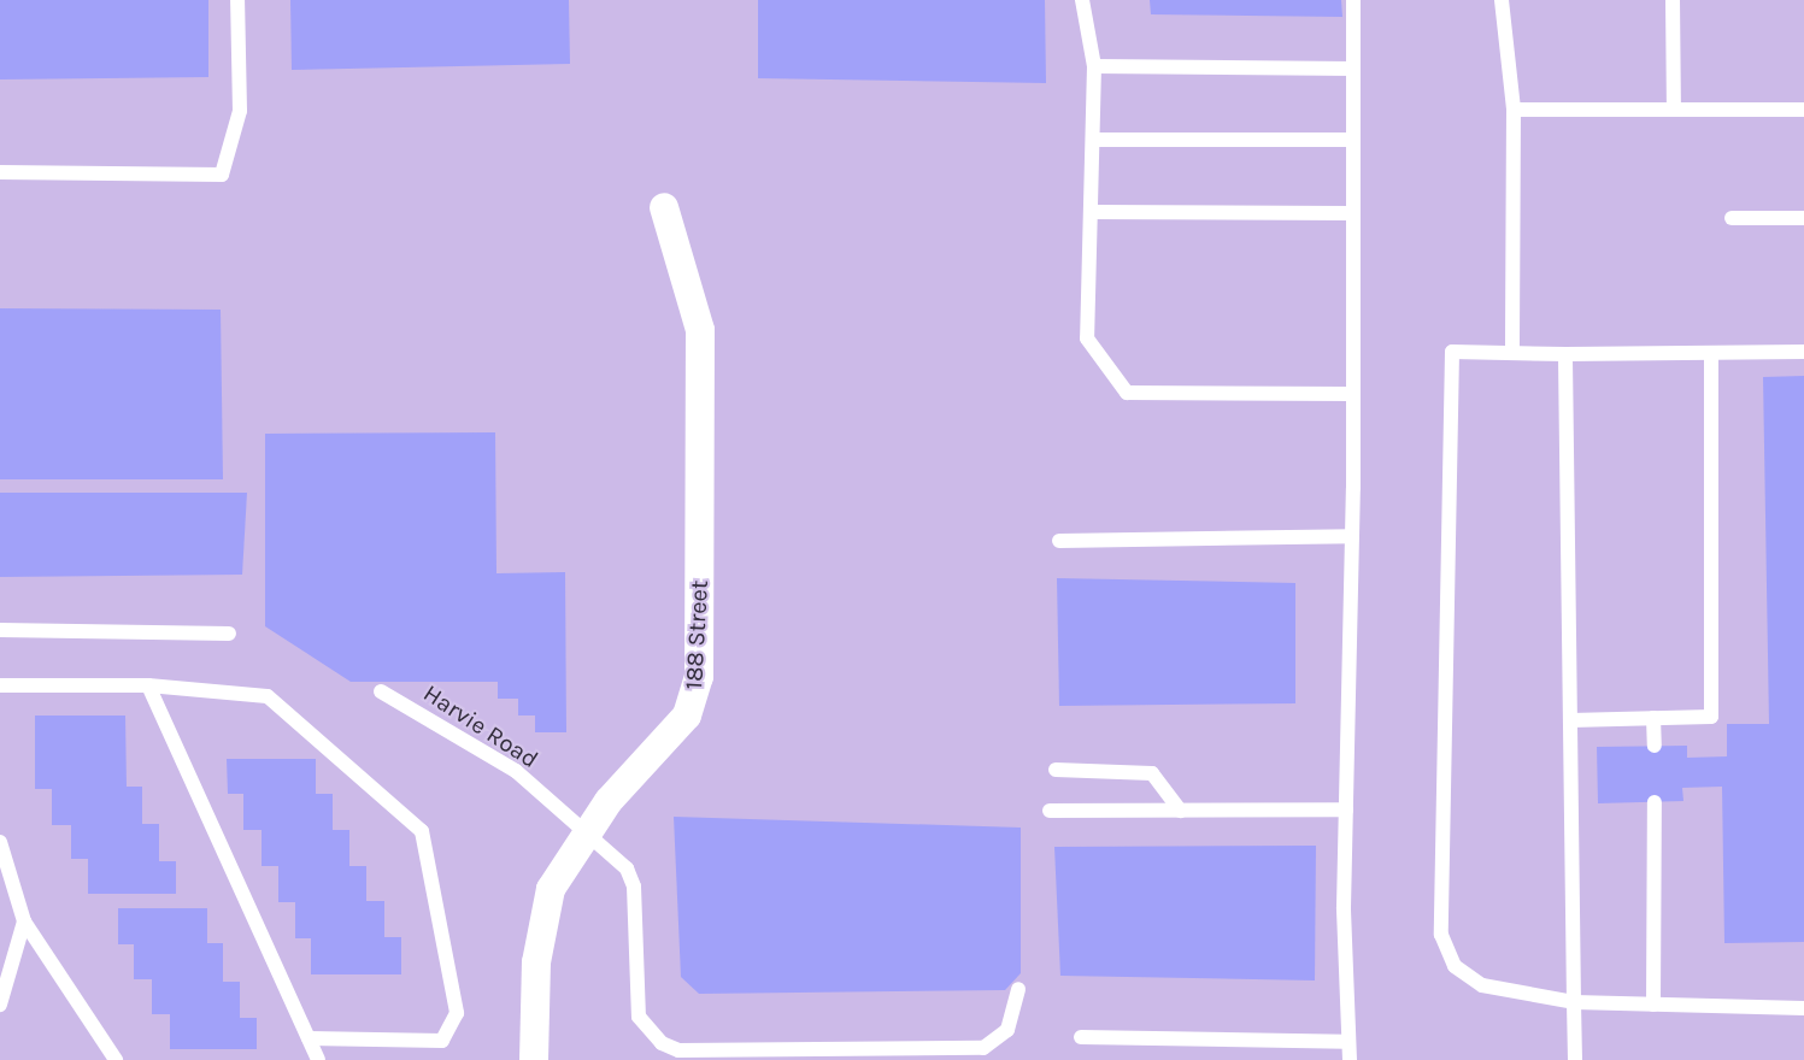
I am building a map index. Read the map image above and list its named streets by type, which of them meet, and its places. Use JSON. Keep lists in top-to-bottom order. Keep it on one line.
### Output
{"streets":{"street":["188 Street"],"lane":["Harvie Road"]},"crossings":[["188 Street","Harvie Road"]]}
